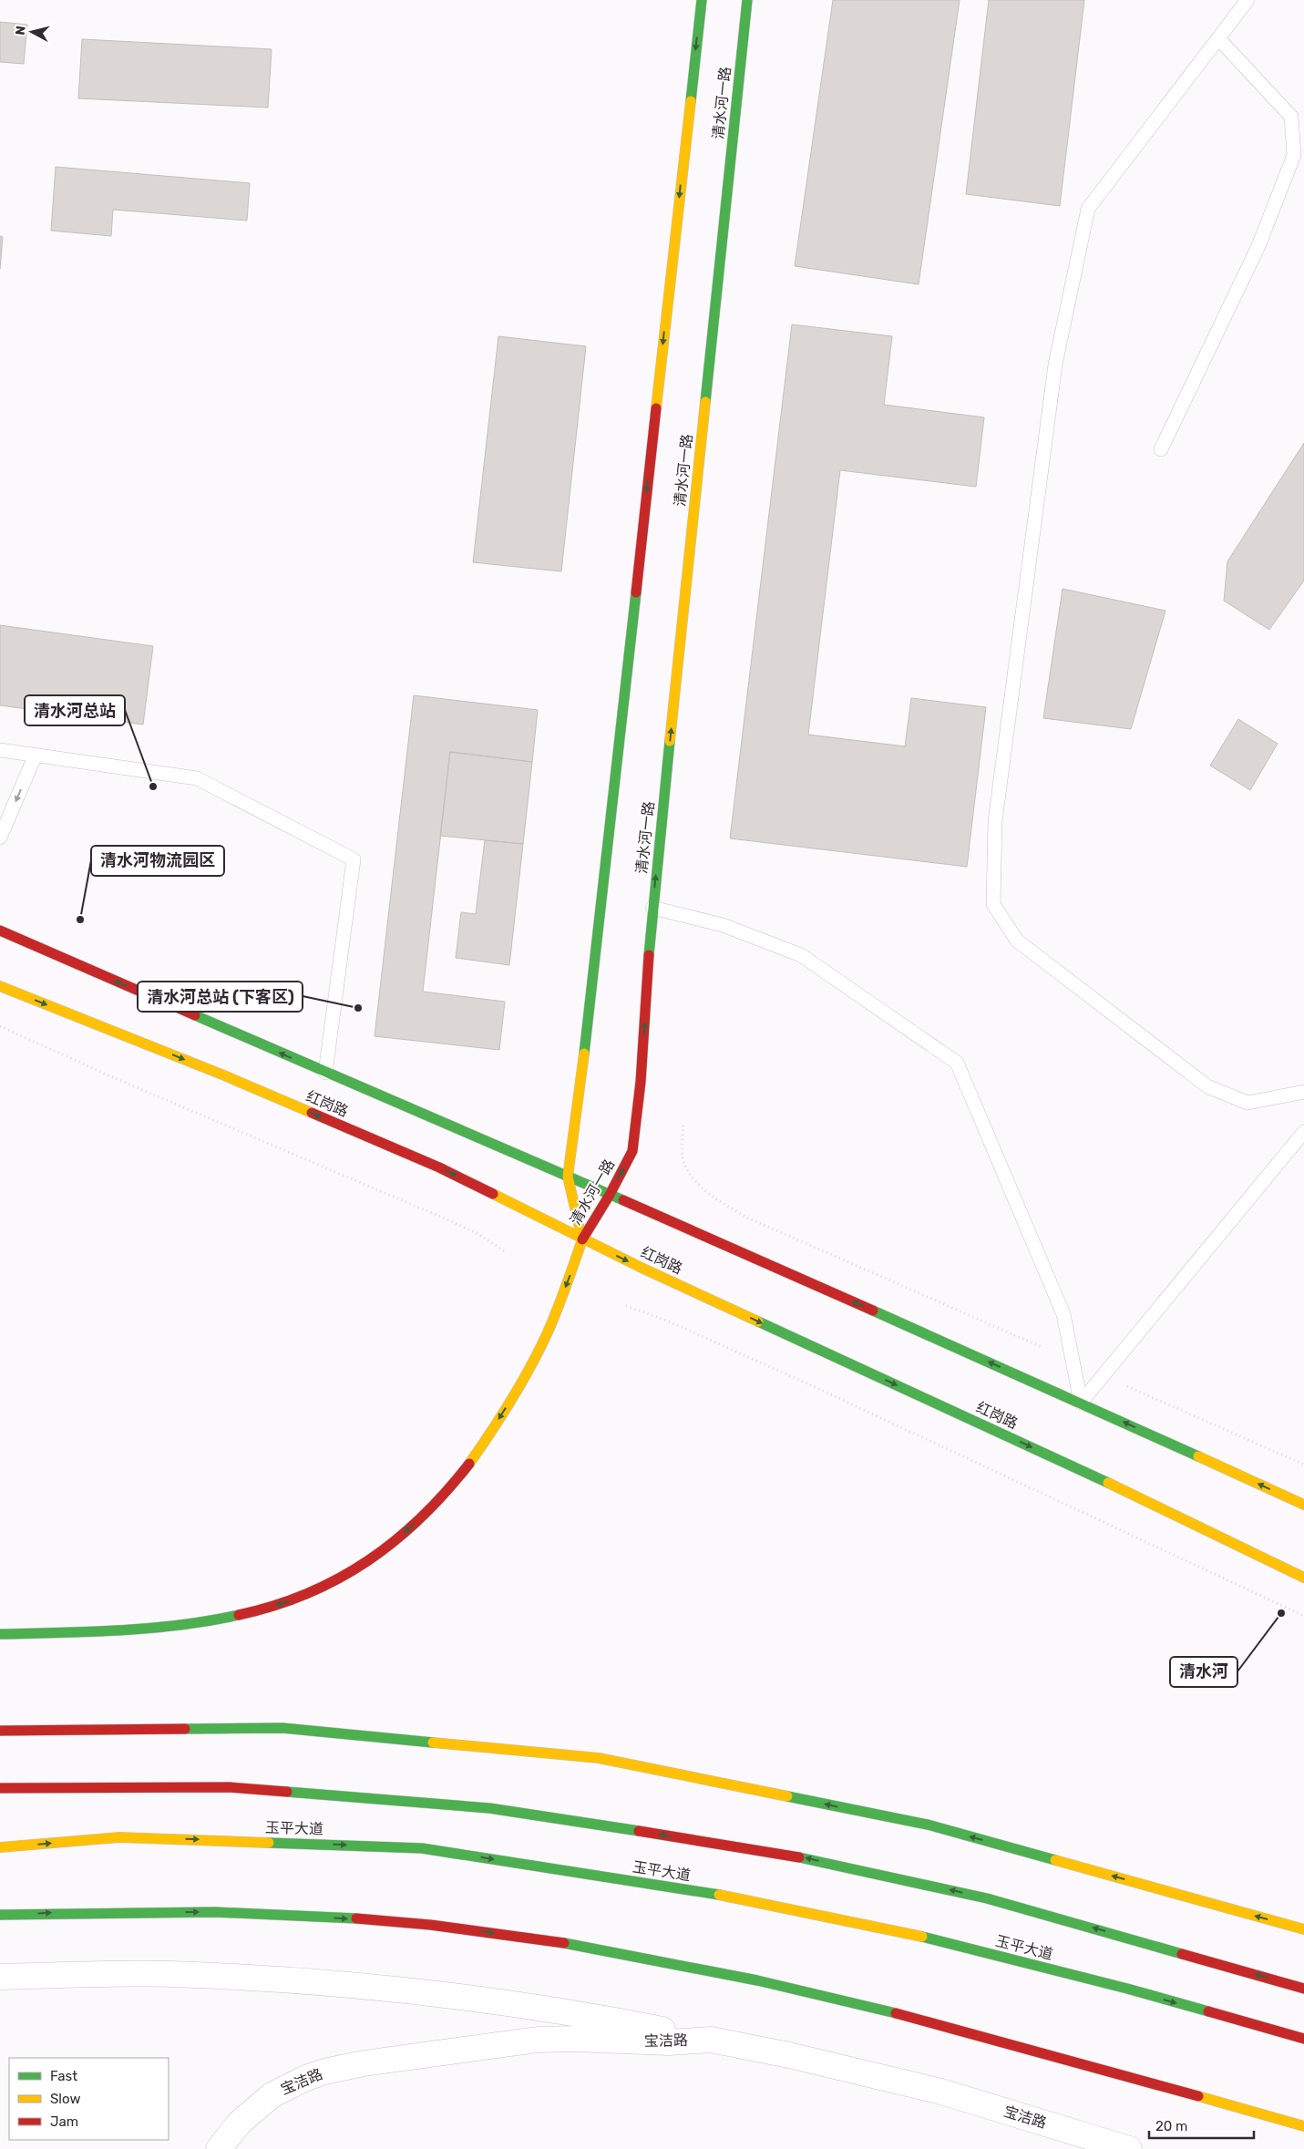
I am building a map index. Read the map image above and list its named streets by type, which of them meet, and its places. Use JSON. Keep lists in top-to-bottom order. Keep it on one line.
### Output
{"streets":{"main road":["清水河一路","红岗路","玉平大道"],"street":["宝洁路"]},"crossings":[["清水河一路","红岗路"]],"places":["清水河总站","清水河物流园区","清水河总站 (下客区)","清水河"],"legend":["Fast","Slow","Jam"],"scale_bar":"20 m","north":"left"}
